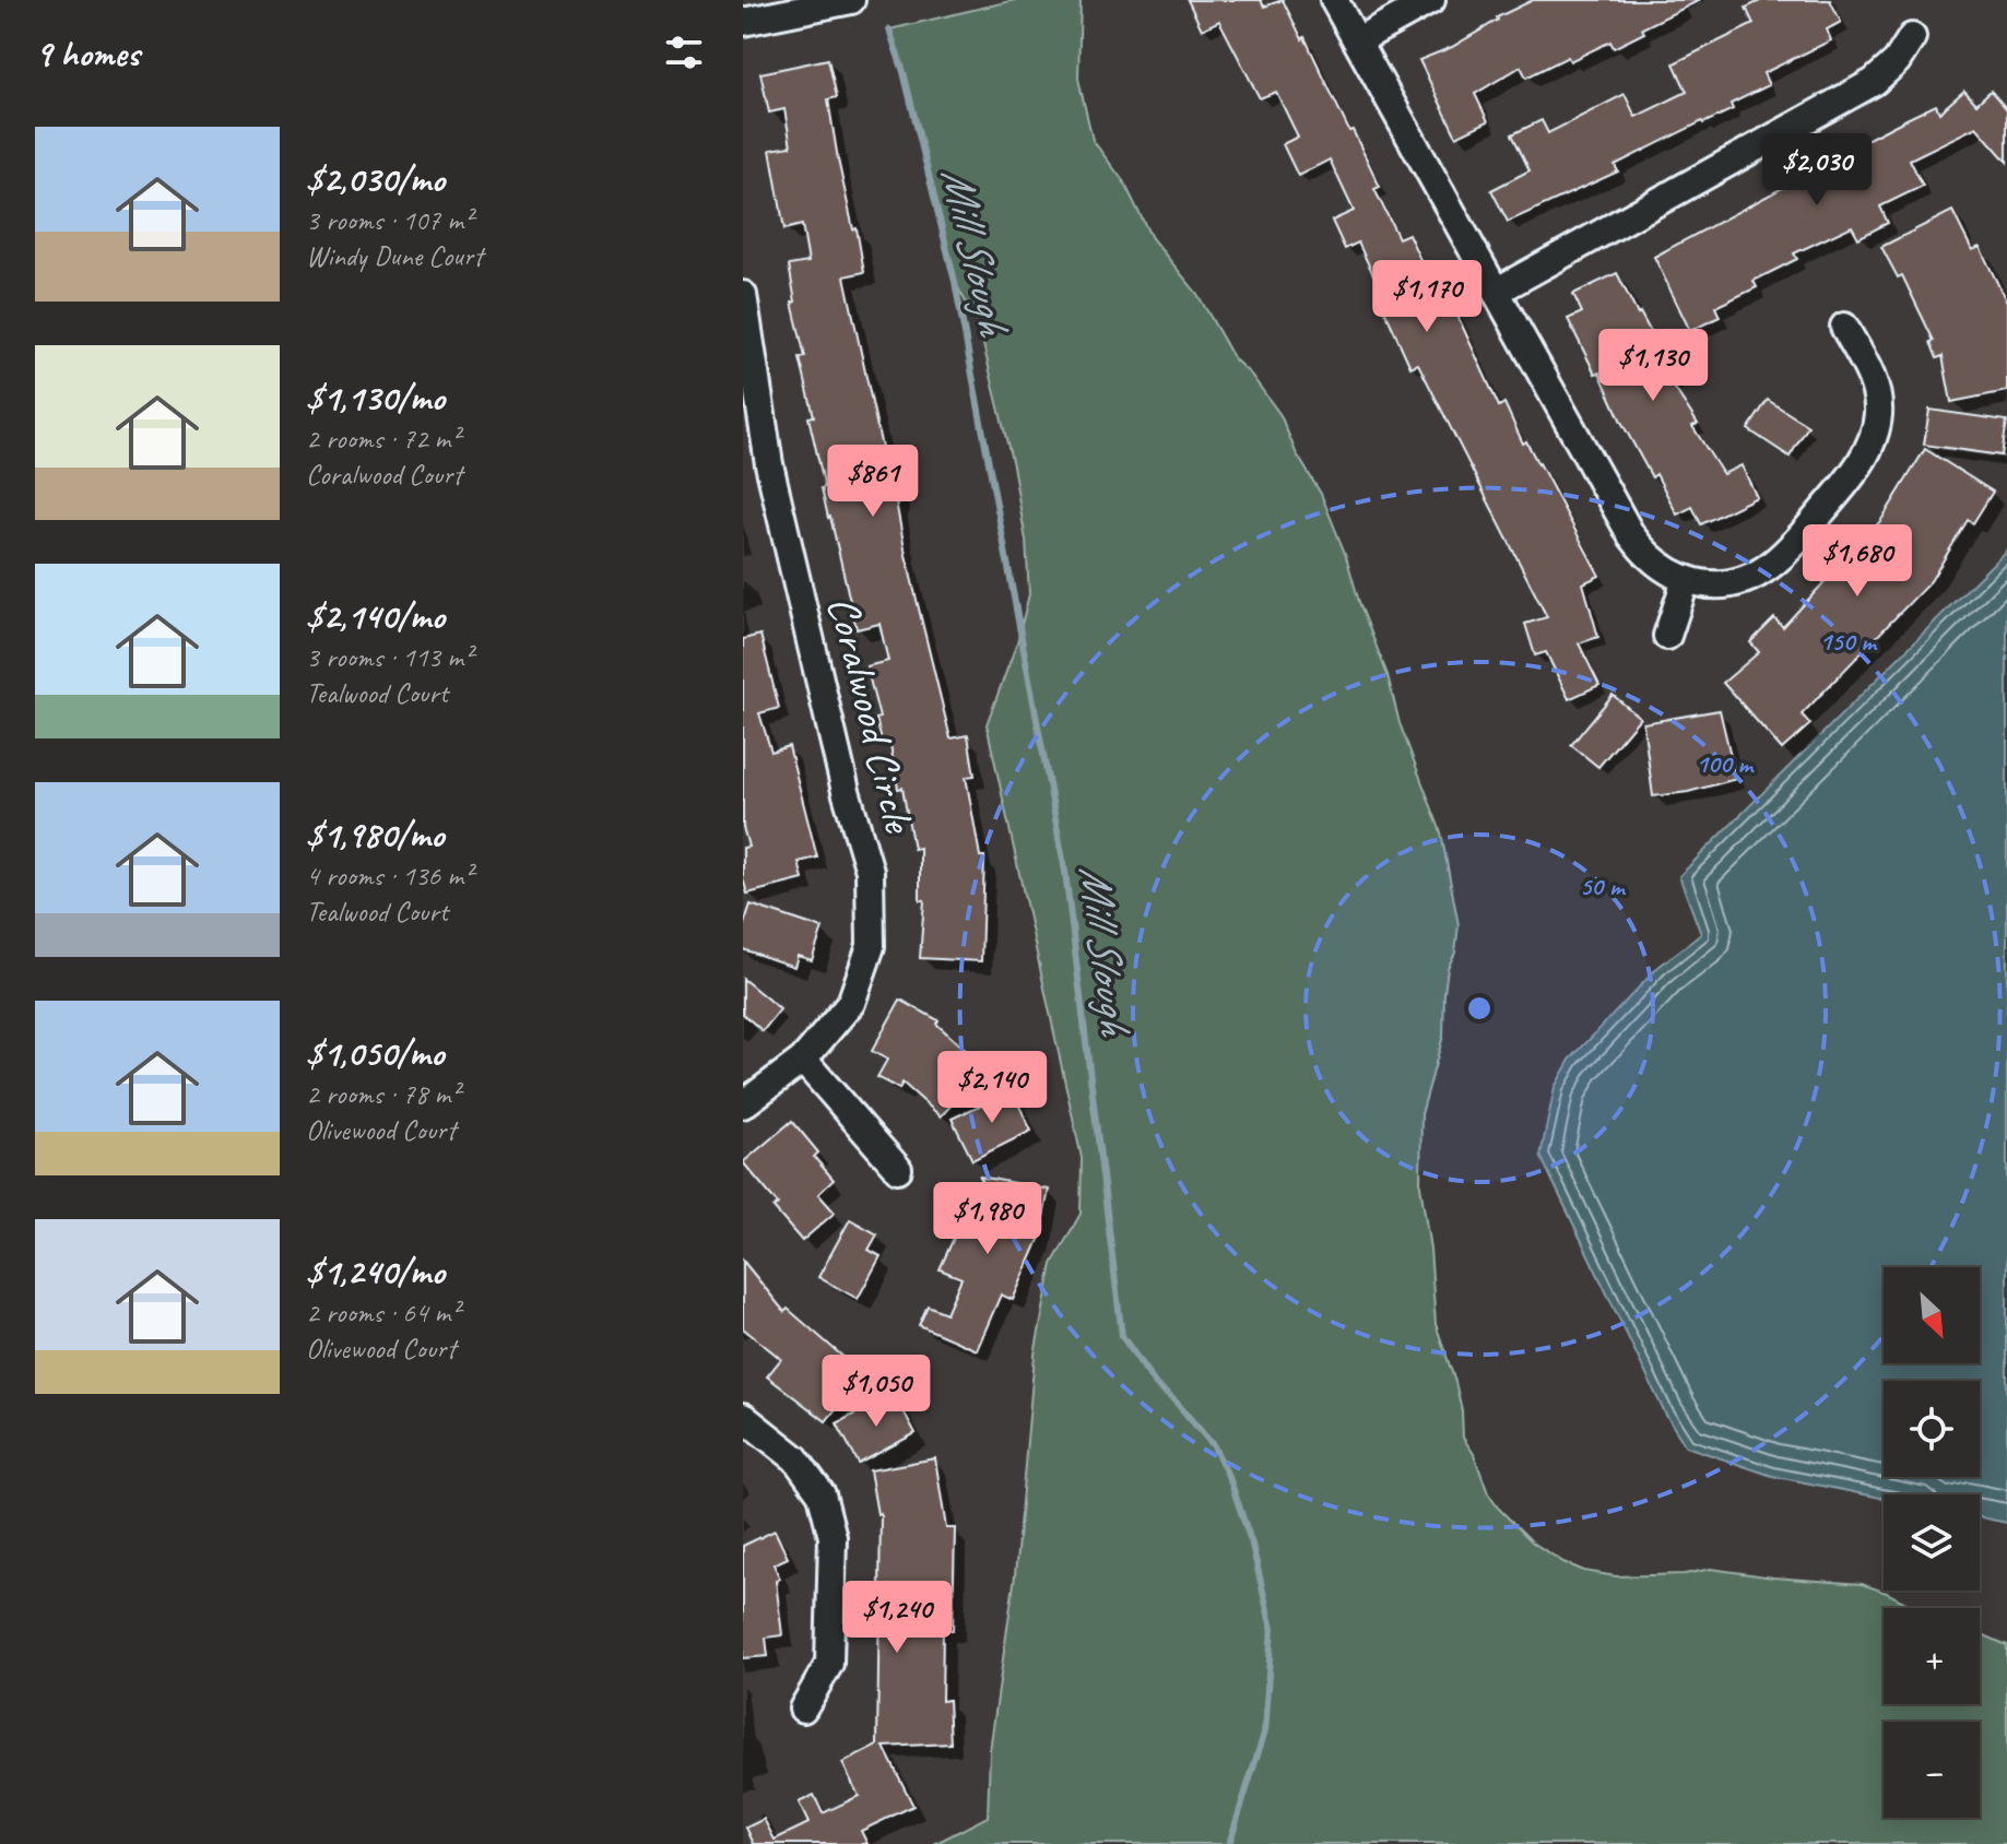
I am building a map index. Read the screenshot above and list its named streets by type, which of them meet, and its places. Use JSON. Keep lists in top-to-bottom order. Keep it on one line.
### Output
{"streets":{"street":["Coralwood Circle"]},"water":["Mill Slough"],"north":"bottom right","page":{"heading":"9 homes","list":[{"name":"$2,030/mo","note":"3 rooms · 107 m² · Windy Dune Court"},{"name":"$1,130/mo","note":"2 rooms · 72 m² · Coralwood Court"},{"name":"$2,140/mo","note":"3 rooms · 113 m² · Tealwood Court"},{"name":"$1,980/mo","note":"4 rooms · 136 m² · Tealwood Court"},{"name":"$1,050/mo","note":"2 rooms · 78 m² · Olivewood Court"},{"name":"$1,240/mo","note":"2 rooms · 64 m² · Olivewood Court"}],"price":["$2,030","$1,170","$1,130","$861","$1,680","$2,140","$1,980","$1,050","$1,240"],"map_buttons":["+","−"]},"rings":["150 m","100 m","50 m"]}
